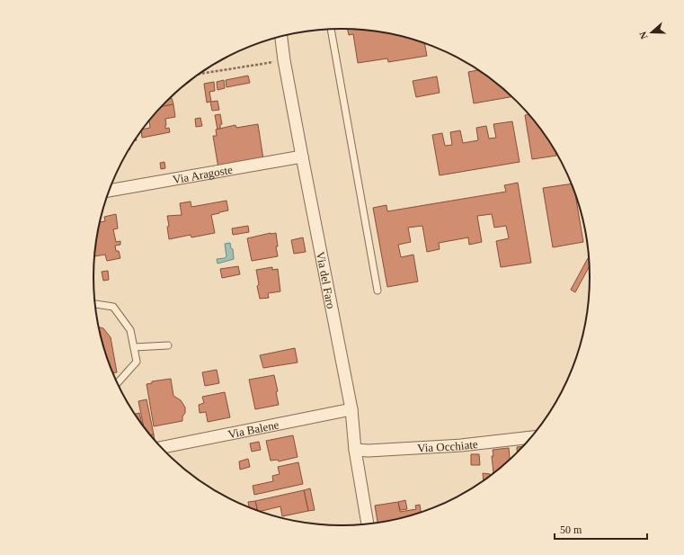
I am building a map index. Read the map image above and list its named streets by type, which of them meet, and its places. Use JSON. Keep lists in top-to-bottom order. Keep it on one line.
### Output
{"streets":{"street":["Via Aragoste","Via del Faro","Via Balene","Via Occhiate"]},"crossings":[["Via Aragoste","Via del Faro"],["Via del Faro","Via Balene"],["Via del Faro","Via Occhiate"]],"scale_bar":"50 m","north":"left"}
